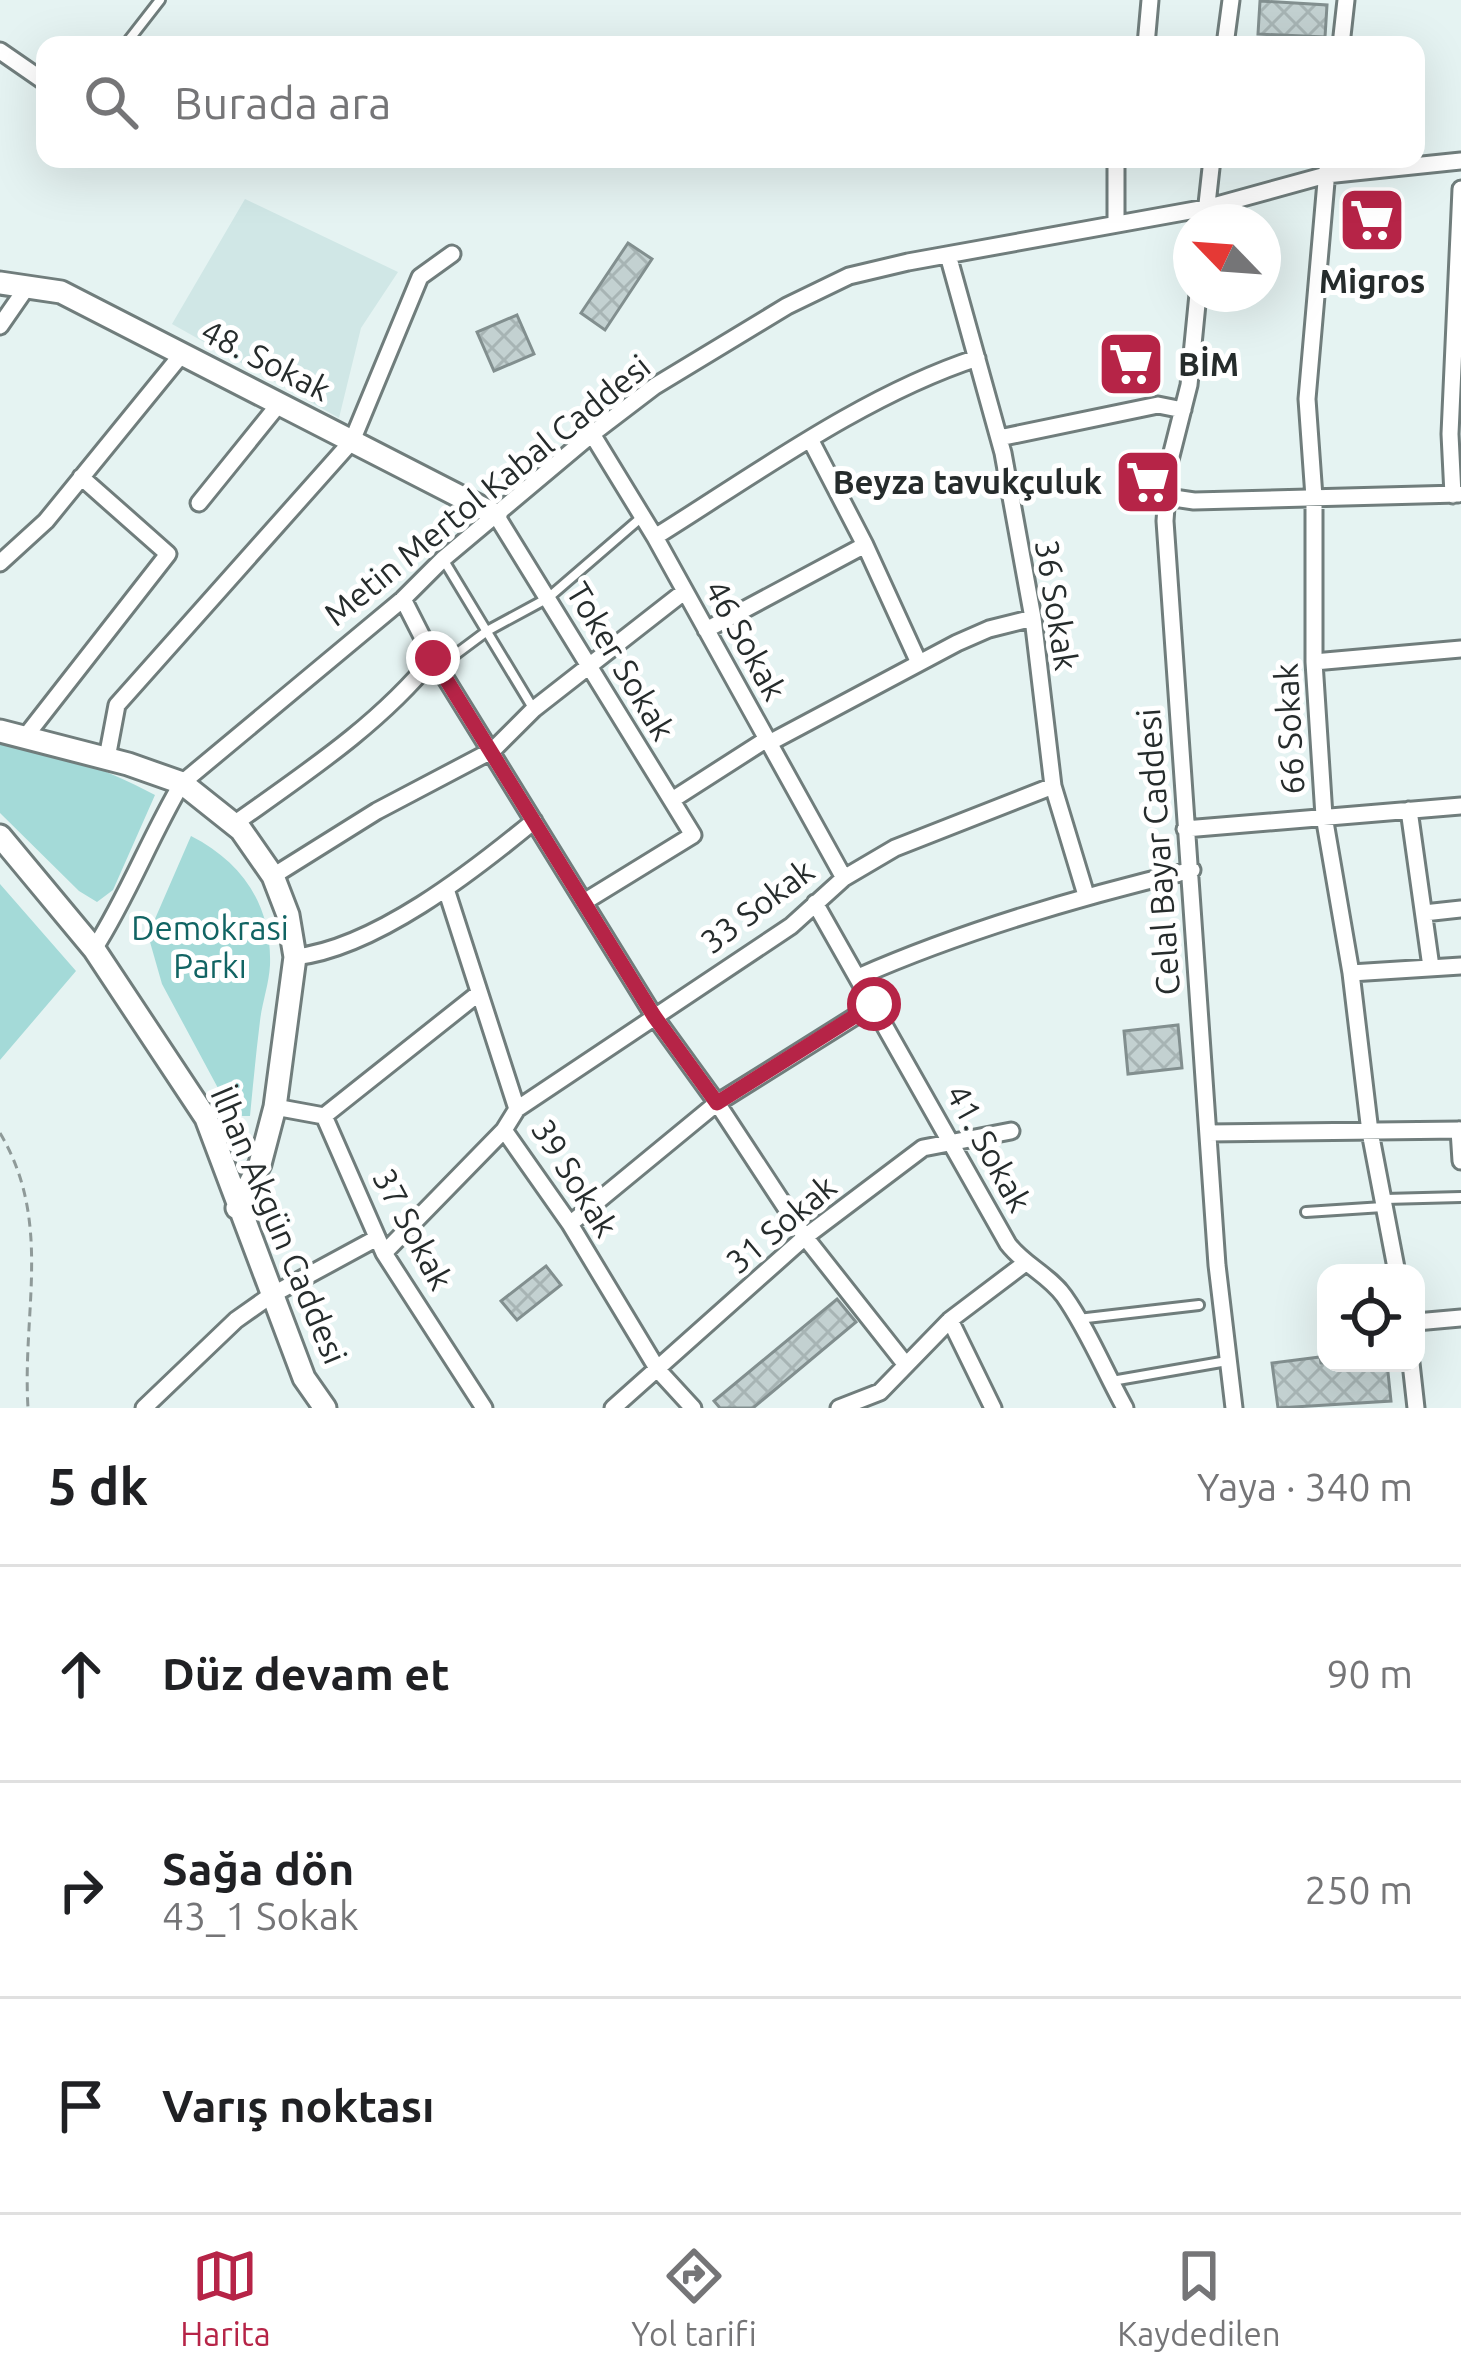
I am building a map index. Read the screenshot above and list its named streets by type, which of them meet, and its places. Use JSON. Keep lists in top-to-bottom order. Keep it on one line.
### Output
{"streets":{"main road":["48. Sokak","İlhan Akgün Caddesi"],"street":["Metin Mertol Kabal Caddesi","36 Sokak","46 Sokak","Toker Sokak","66 Sokak","Celal Bayar Caddesi","33 Sokak","41. Sokak","39 Sokak","31 Sokak","37 Sokak"]},"crossings":[["48. Sokak","Metin Mertol Kabal Caddesi"],["48. Sokak","Toker Sokak"],["Metin Mertol Kabal Caddesi","36 Sokak"],["Metin Mertol Kabal Caddesi","46 Sokak"],["Metin Mertol Kabal Caddesi","Toker Sokak"],["Metin Mertol Kabal Caddesi","İlhan Akgün Caddesi"],["36 Sokak","33 Sokak"],["46 Sokak","33 Sokak"],["33 Sokak","41. Sokak"],["33 Sokak","39 Sokak"],["41. Sokak","31 Sokak"],["39 Sokak","31 Sokak"]],"parks":["Demokrasi Parkı"],"places":{"supermarket":["Migros","BİM","Beyza tavukçuluk"]},"north":"top left","page":{"search":"Burada ara","heading":["5 dk","Yaya · 340 m"],"list":[["Düz devam et","90 m"],["Sağa dön","43_1 Sokak","250 m"],"Varış noktası"],"nav":["Harita","Yol tarifi","Kaydedilen"]}}
